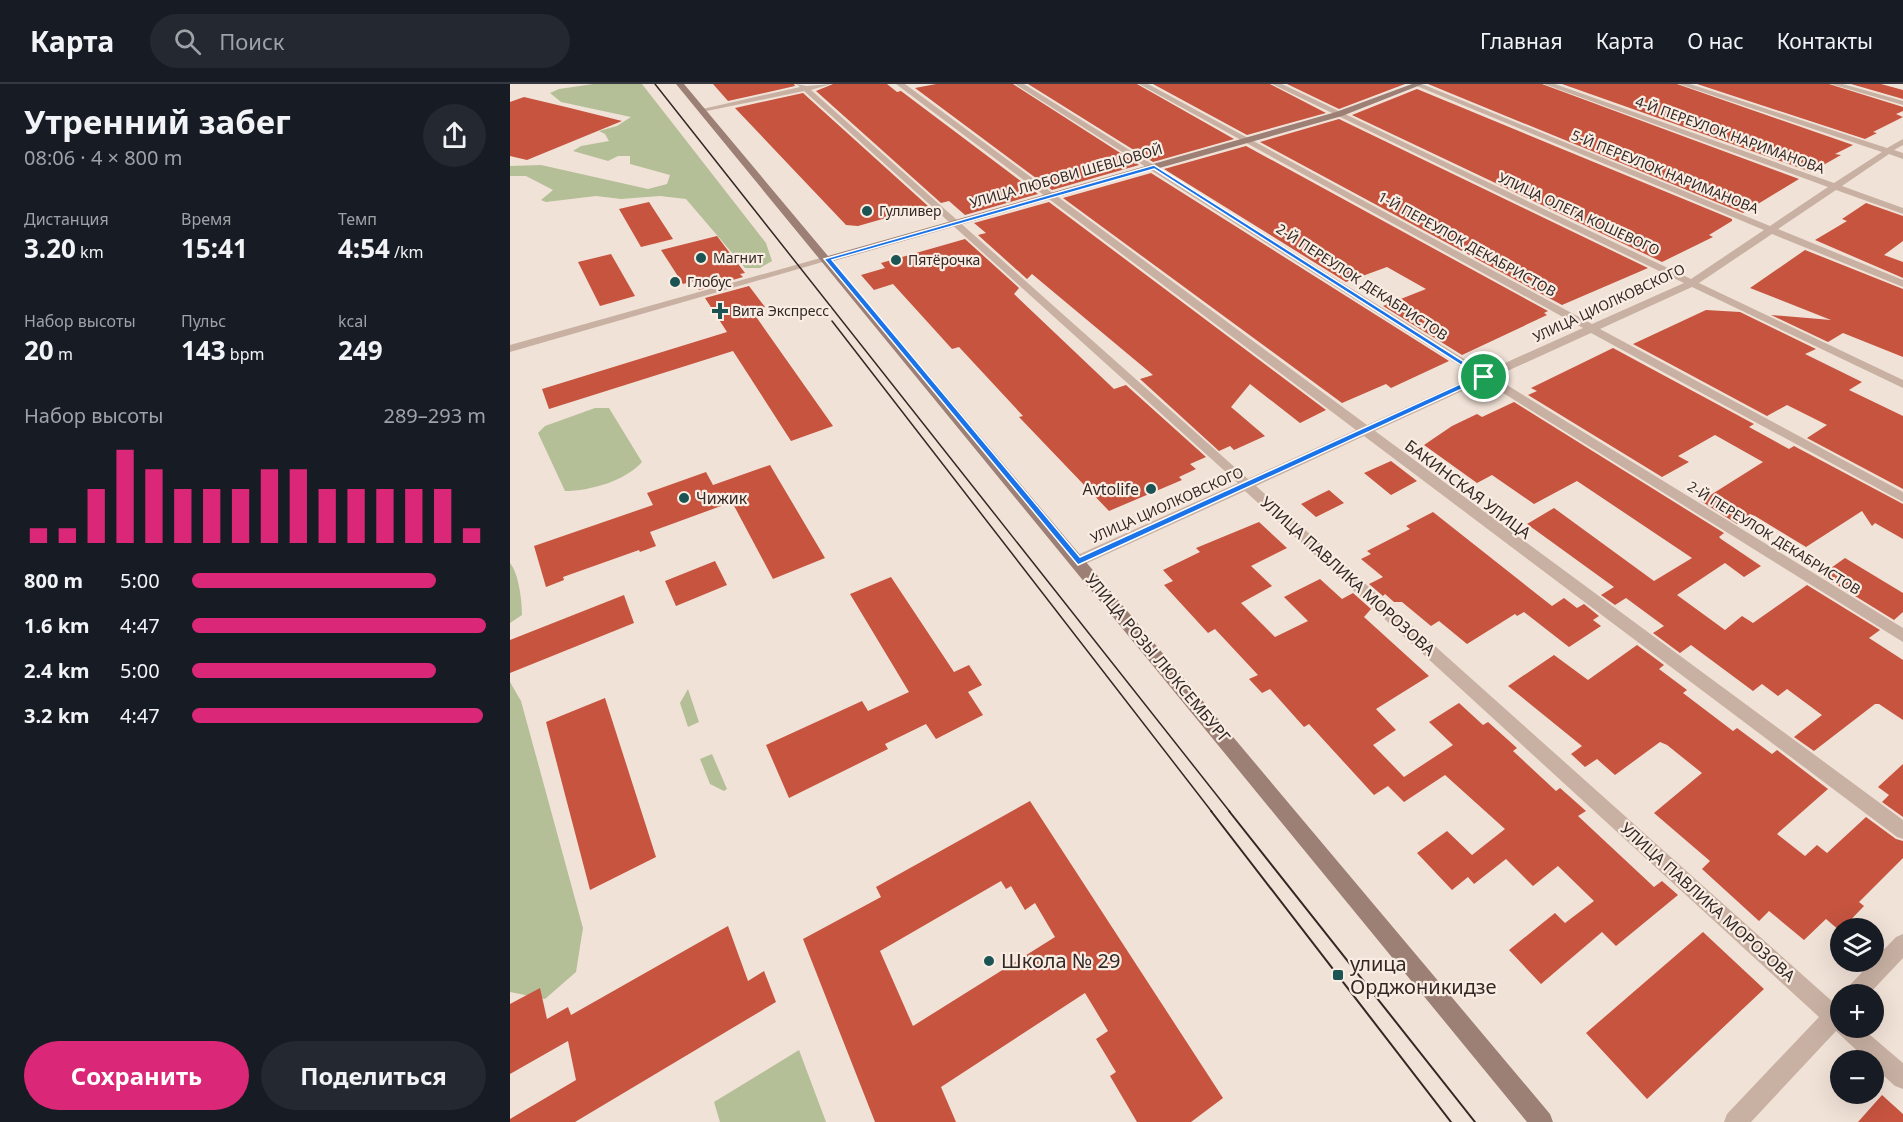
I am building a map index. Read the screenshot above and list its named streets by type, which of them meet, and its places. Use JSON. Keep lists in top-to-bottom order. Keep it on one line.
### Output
{"streets":{"main road":["УЛИЦА ЛЮБОВИ ШЕВЦОВОЙ","УЛИЦА РОЗЫ ЛЮКСЕМБУРГ"],"street":["4-Й ПЕРЕУЛОК НАРИМАНОВА","5-Й ПЕРЕУЛОК НАРИМАНОВА","УЛИЦА ОЛЕГА КОШЕВОГО","1-Й ПЕРЕУЛОК ДЕКАБРИСТОВ","2-Й ПЕРЕУЛОК ДЕКАБРИСТОВ","УЛИЦА ЦИОЛКОВСКОГО","БАКИНСКАЯ УЛИЦА","УЛИЦА ПАВЛИКА МОРОЗОВА"]},"crossings":[["4-Й ПЕРЕУЛОК НАРИМАНОВА","УЛИЦА ЦИОЛКОВСКОГО"],["5-Й ПЕРЕУЛОК НАРИМАНОВА","УЛИЦА ЛЮБОВИ ШЕВЦОВОЙ"],["5-Й ПЕРЕУЛОК НАРИМАНОВА","УЛИЦА ЦИОЛКОВСКОГО"],["УЛИЦА ЛЮБОВИ ШЕВЦОВОЙ","УЛИЦА ОЛЕГА КОШЕВОГО"],["УЛИЦА ЛЮБОВИ ШЕВЦОВОЙ","1-Й ПЕРЕУЛОК ДЕКАБРИСТОВ"],["УЛИЦА ЛЮБОВИ ШЕВЦОВОЙ","2-Й ПЕРЕУЛОК ДЕКАБРИСТОВ"],["УЛИЦА ЛЮБОВИ ШЕВЦОВОЙ","БАКИНСКАЯ УЛИЦА"],["УЛИЦА ЛЮБОВИ ШЕВЦОВОЙ","УЛИЦА ПАВЛИКА МОРОЗОВА"],["УЛИЦА ЛЮБОВИ ШЕВЦОВОЙ","УЛИЦА РОЗЫ ЛЮКСЕМБУРГ"],["УЛИЦА ОЛЕГА КОШЕВОГО","УЛИЦА ЦИОЛКОВСКОГО"],["1-Й ПЕРЕУЛОК ДЕКАБРИСТОВ","УЛИЦА ЦИОЛКОВСКОГО"],["2-Й ПЕРЕУЛОК ДЕКАБРИСТОВ","УЛИЦА ЦИОЛКОВСКОГО"],["УЛИЦА ЦИОЛКОВСКОГО","БАКИНСКАЯ УЛИЦА"],["УЛИЦА ЦИОЛКОВСКОГО","УЛИЦА ПАВЛИКА МОРОЗОВА"],["УЛИЦА ЦИОЛКОВСКОГО","УЛИЦА РОЗЫ ЛЮКСЕМБУРГ"]],"places":{"other":["Гулливер","Магнит","Пятёрочка","Глобус","Avtolife","Чижик","Школа № 29"],"health":["Вита Экспресс"],"transit":["улица Орджоникидзе"]},"page":{"header":"Карта","search":"Поиск","nav":["Главная","Карта","О нас","Контакты"],"heading":["Утренний забег","08:06 · 4 × 800 m"],"stats":[["Дистанция","3.20 km"],["Время","15:41"],["Темп","4:54 /km"],["Набор высоты","20 m"],["Пульс","143 bpm"],["kcal","249"]],"chart":["Набор высоты","289–293 m"],"list":[{"name":"800 m","note":"5:00"},{"name":"1.6 km","note":"4:47"},{"name":"2.4 km","note":"5:00"},{"name":"3.2 km","note":"4:47"}],"map_buttons":["+","−"],"buttons":["Сохранить","Поделиться"]}}
